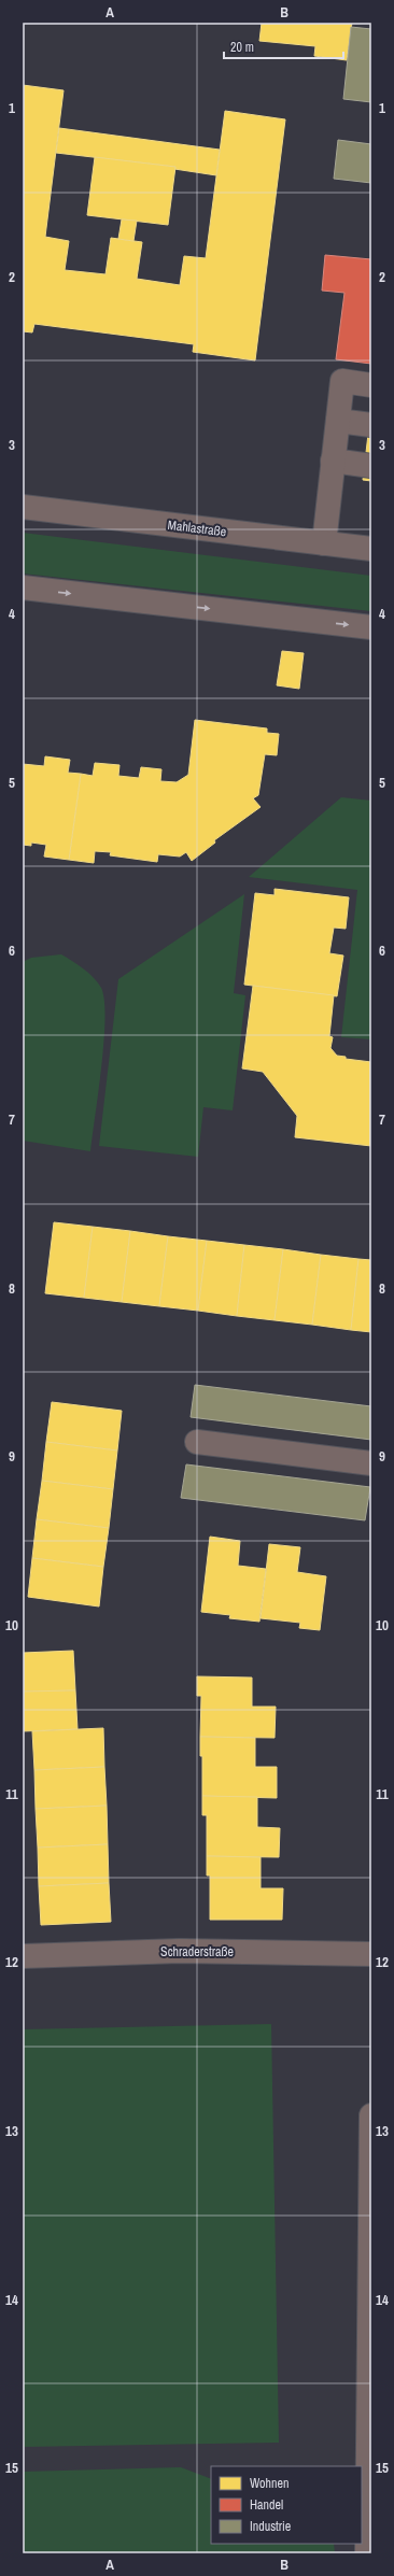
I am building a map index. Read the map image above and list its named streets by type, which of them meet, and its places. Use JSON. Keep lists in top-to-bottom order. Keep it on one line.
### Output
{"streets":{"street":["Mahlastraße","Schraderstraße"]},"legend":["Wohnen","Handel","Industrie"],"scale_bar":"20 m","grid":{"columns":["A","B"],"rows":["1","2","3","4","5","6","7","8","9","10","11","12","13","14","15"]}}
